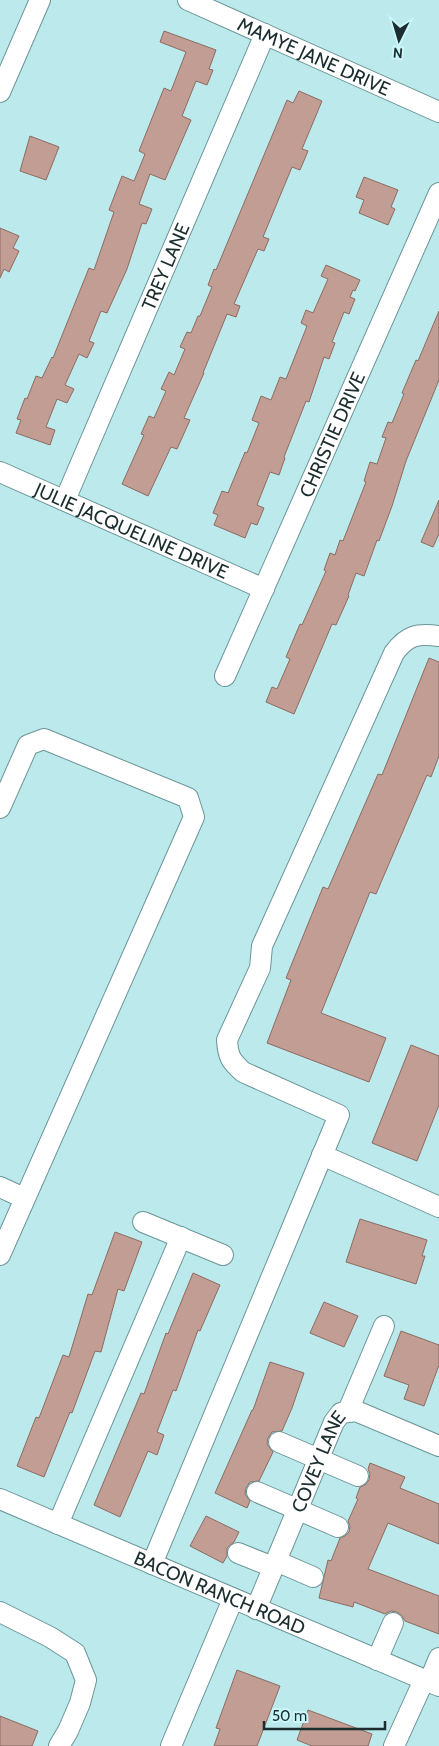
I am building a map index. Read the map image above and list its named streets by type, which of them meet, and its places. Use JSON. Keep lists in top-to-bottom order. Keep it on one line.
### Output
{"streets":{"street":["MAMYE JANE DRIVE","TREY LANE","CHRISTIE DRIVE","JULIE JACQUELINE DRIVE","COVEY LANE","BACON RANCH ROAD"]},"crossings":[["MAMYE JANE DRIVE","TREY LANE"],["TREY LANE","JULIE JACQUELINE DRIVE"],["CHRISTIE DRIVE","JULIE JACQUELINE DRIVE"],["COVEY LANE","BACON RANCH ROAD"]],"scale_bar":"50 m","north":"bottom"}
